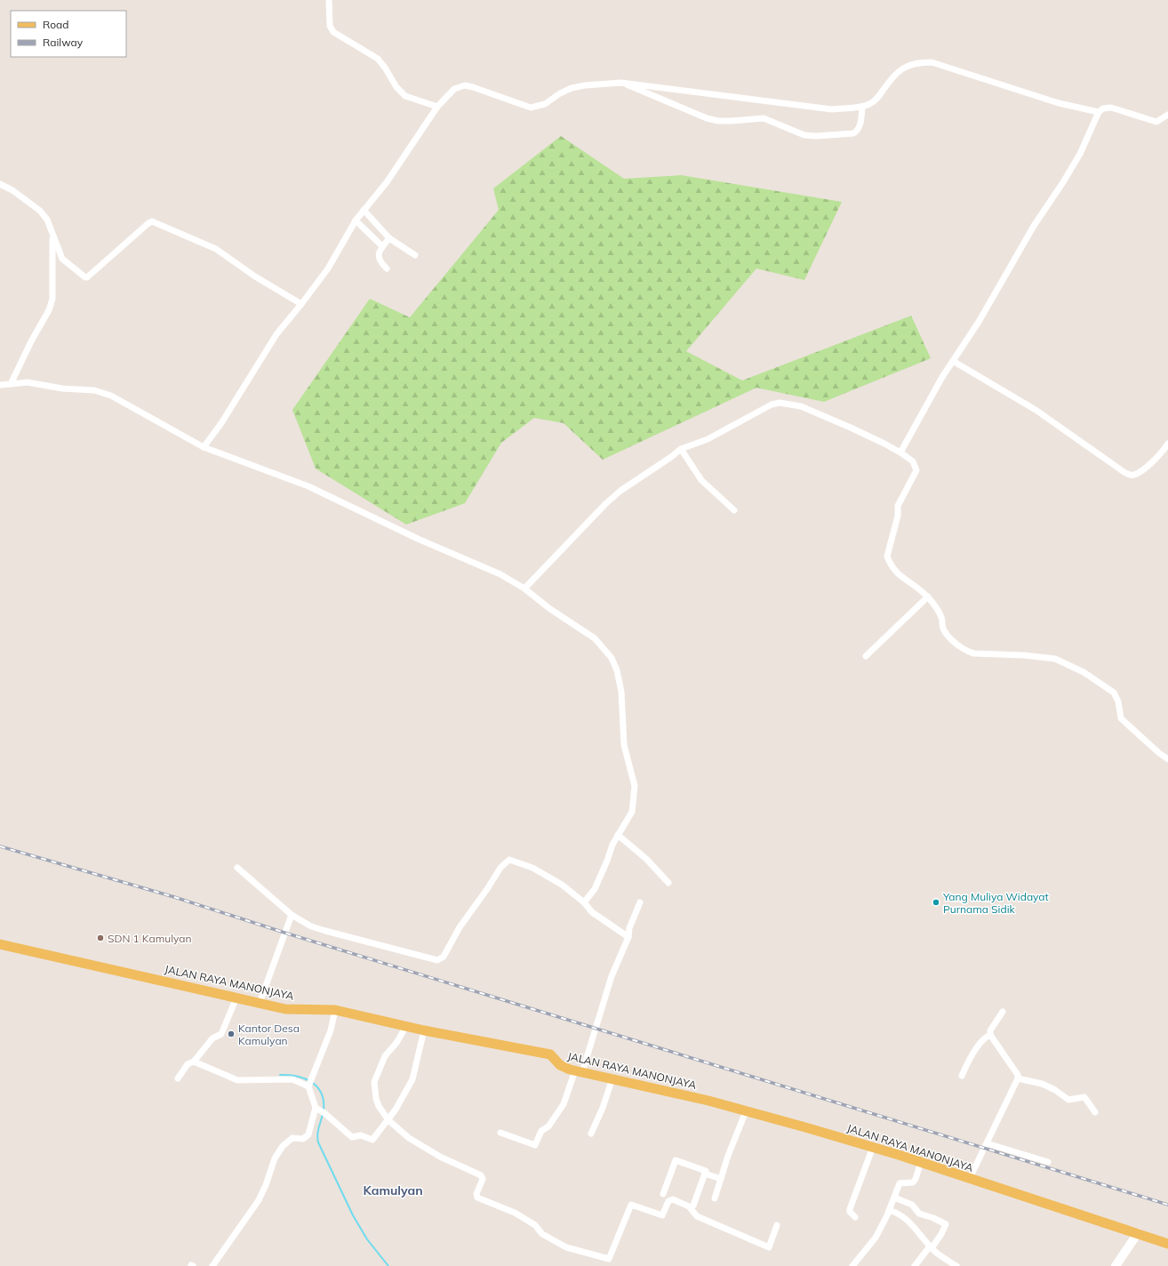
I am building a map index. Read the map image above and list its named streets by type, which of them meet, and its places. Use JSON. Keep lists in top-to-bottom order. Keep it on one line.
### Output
{"streets":{"main road":["JALAN RAYA MANONJAYA"]},"districts":["Kamulyan"],"places":["Yang Muliya Widayat Purnama Sidik","SDN 1 Kamulyan","Kantor Desa Kamulyan"],"legend":["Road","Railway"]}
